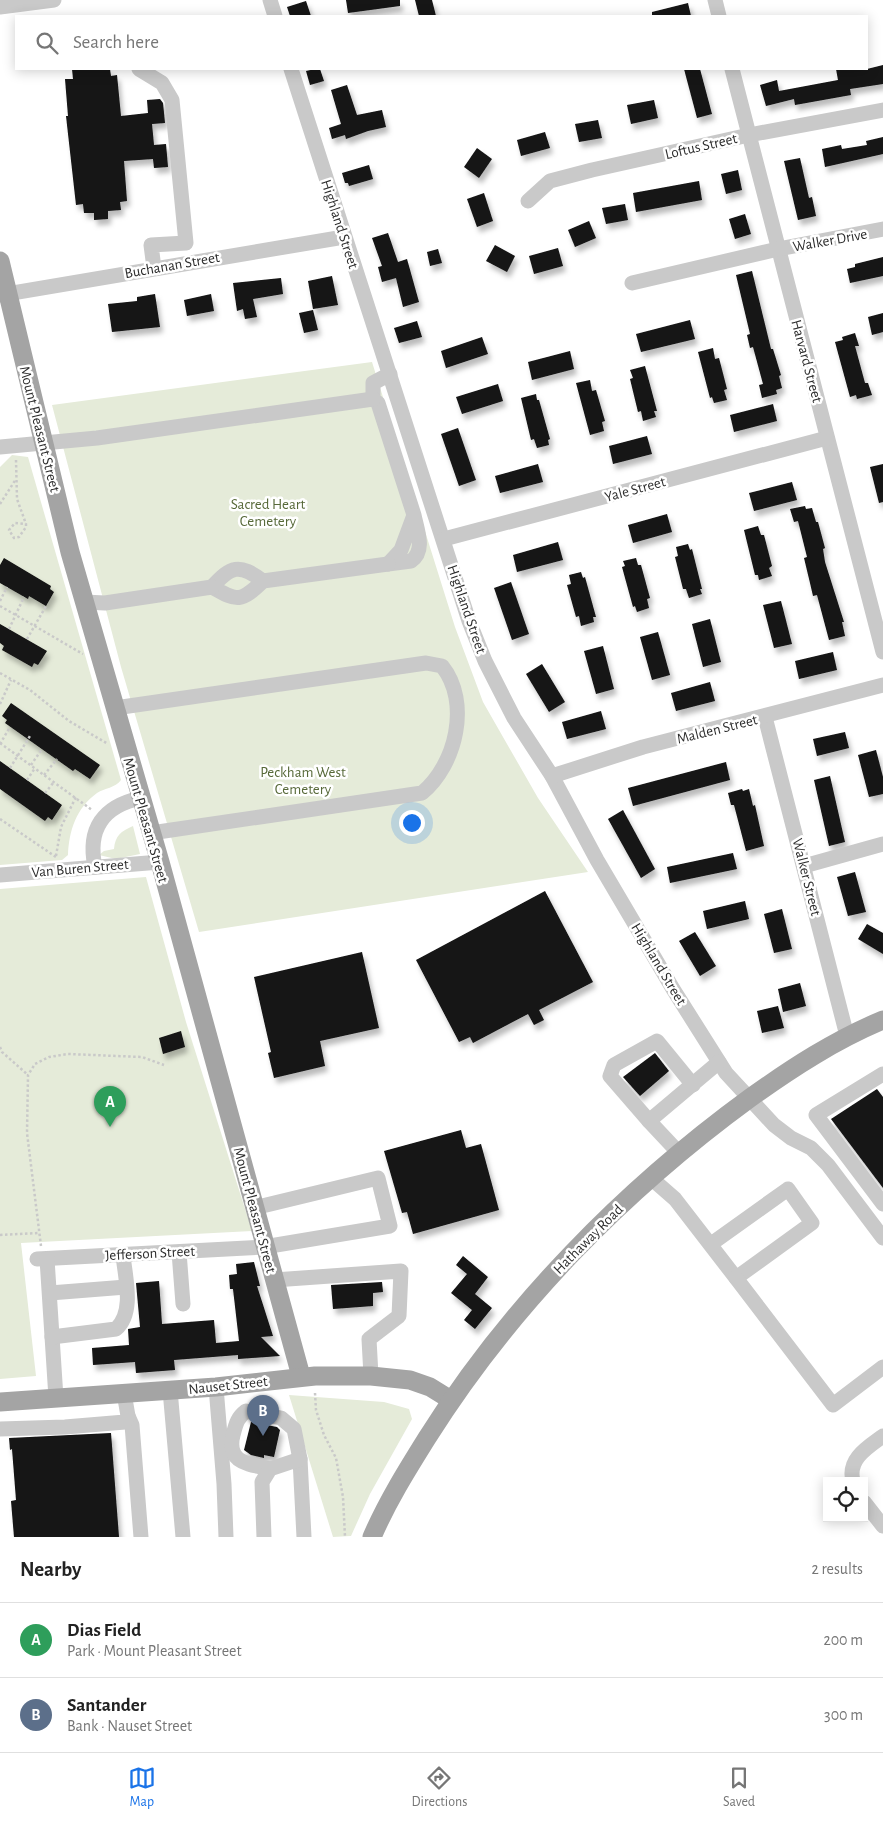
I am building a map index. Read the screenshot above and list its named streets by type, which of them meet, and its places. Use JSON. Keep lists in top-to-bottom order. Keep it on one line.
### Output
{"streets":{"main road":["Mount Pleasant Street","Hathaway Road","Nauset Street"],"street":["Loftus Street","Highland Street","Walker Drive","Buchanan Street","Harvard Street","Yale Street","Malden Street","Van Buren Street","Walker Street","Jefferson Street"]},"crossings":[["Loftus Street","Harvard Street"],["Highland Street","Buchanan Street"],["Highland Street","Yale Street"],["Highland Street","Malden Street"],["Highland Street","Hathaway Road"],["Walker Drive","Harvard Street"],["Buchanan Street","Mount Pleasant Street"],["Harvard Street","Yale Street"],["Mount Pleasant Street","Van Buren Street"],["Mount Pleasant Street","Jefferson Street"],["Mount Pleasant Street","Nauset Street"],["Malden Street","Walker Street"],["Walker Street","Hathaway Road"],["Hathaway Road","Nauset Street"]],"parks":["Sacred Heart Cemetery","Peckham West Cemetery"],"page":{"search":"Search here","pins":["A","B"],"heading":["Nearby","2 results"],"list":[{"mark":"A","name":"Dias Field","note":"Park · Mount Pleasant Street","value":"200 m"},{"mark":"B","name":"Santander","note":"Bank · Nauset Street","value":"300 m"}],"nav":["Map","Directions","Saved"]}}
